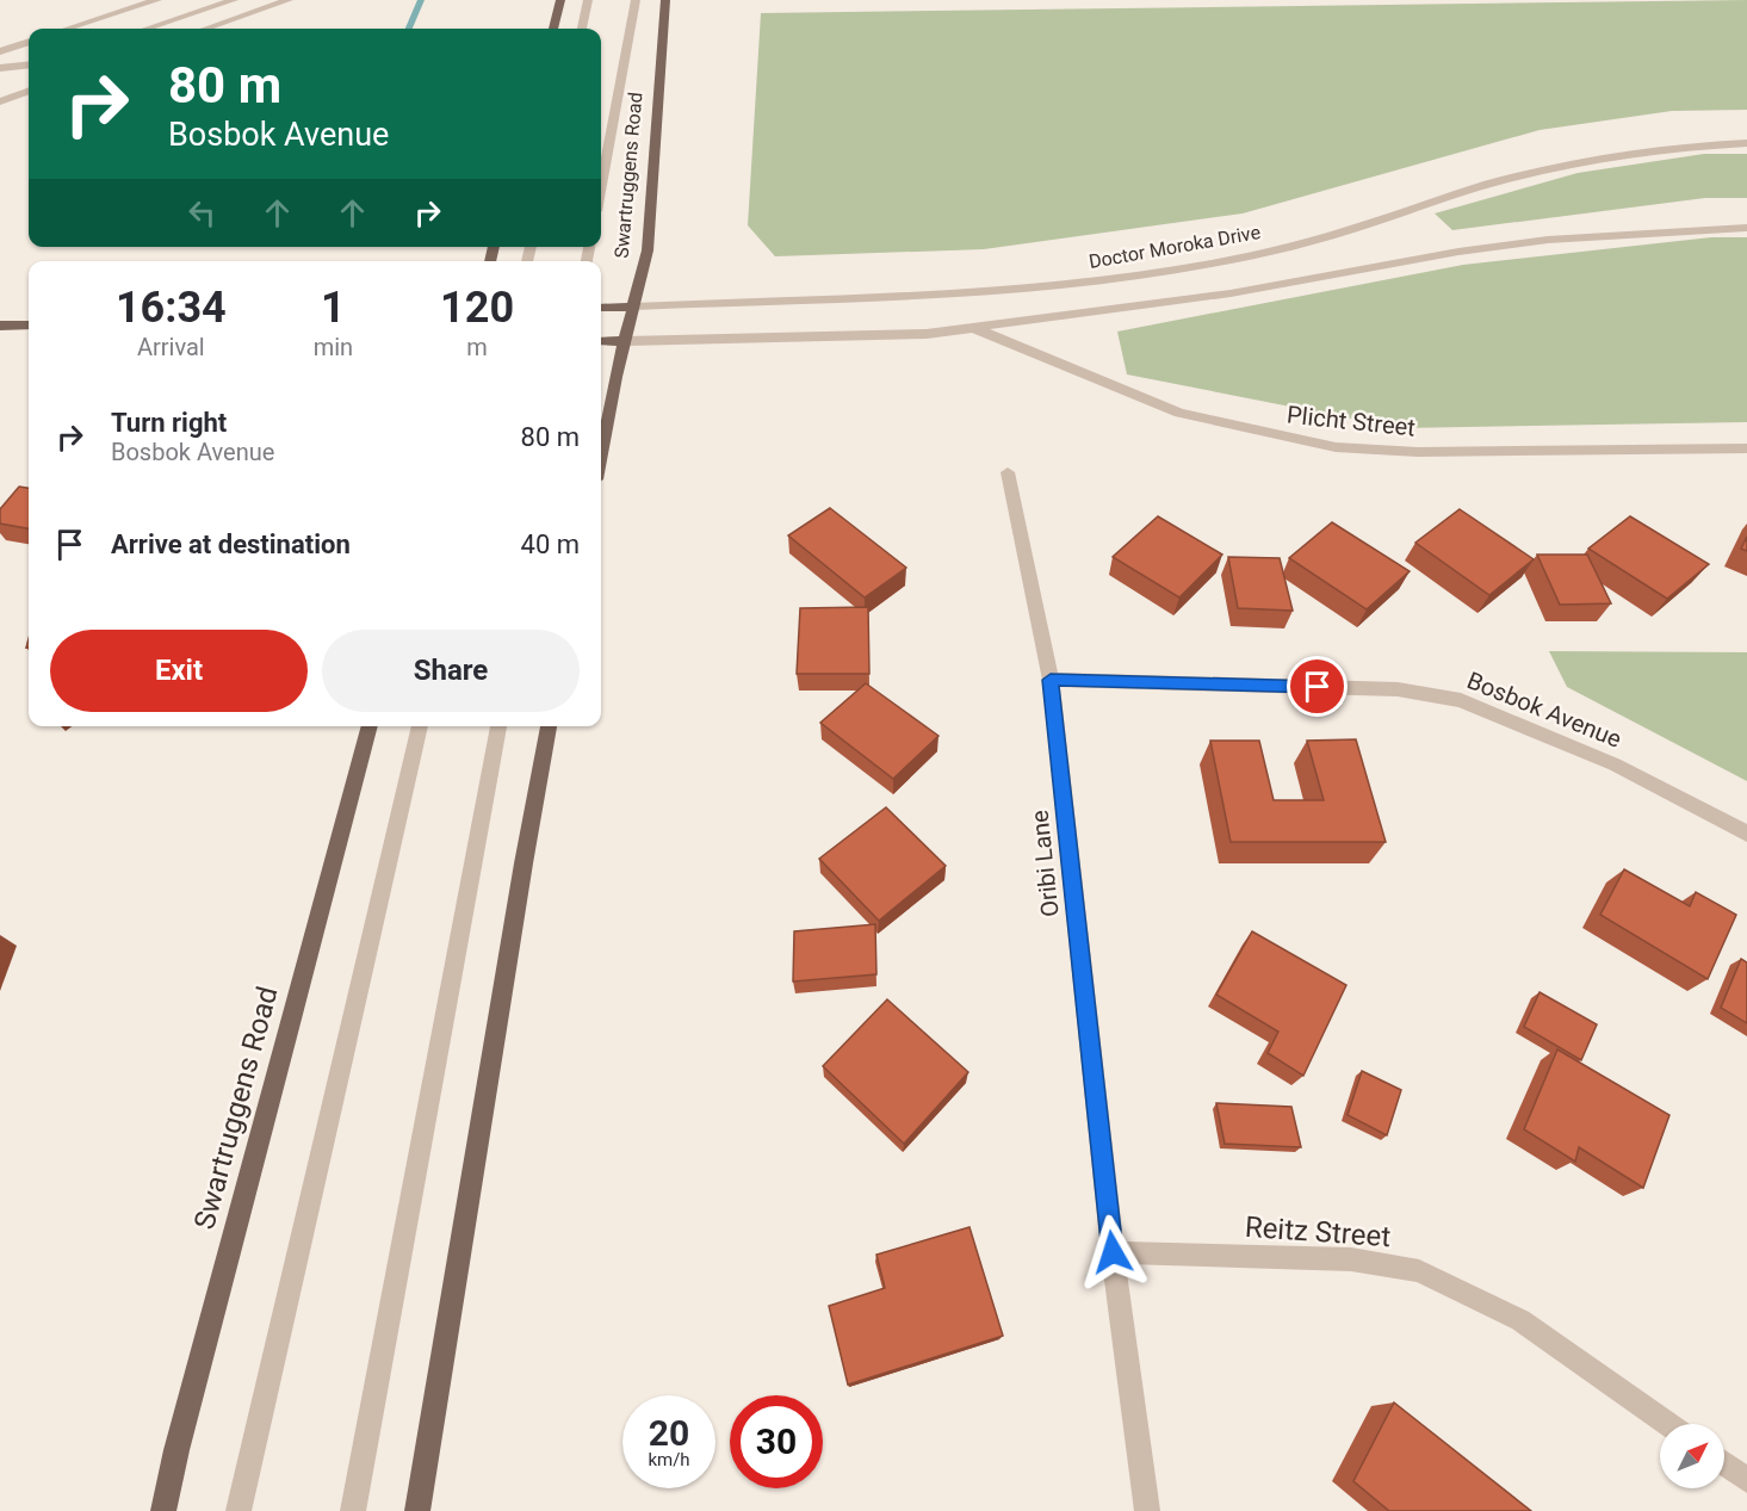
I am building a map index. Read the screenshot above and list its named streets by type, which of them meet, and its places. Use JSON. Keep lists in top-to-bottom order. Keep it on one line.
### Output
{"streets":{"main road":["Swartruggens Road","Doctor Moroka Drive"],"street":["Plicht Street","Bosbok Avenue","Oribi Lane","Reitz Street"]},"crossings":[["Swartruggens Road","Doctor Moroka Drive"],["Bosbok Avenue","Oribi Lane"],["Oribi Lane","Reitz Street"]],"north":"top right","page":{"turn":["80 m","Bosbok Avenue"],"eta":["16:34","Arrival","1","min","120","m"],"list":[{"name":"Turn right","note":"Bosbok Avenue","value":"80 m"},{"name":"Arrive at destination","value":"40 m"}],"buttons":["Exit","Share"],"speed":"20 km/h","limit":"30"}}
